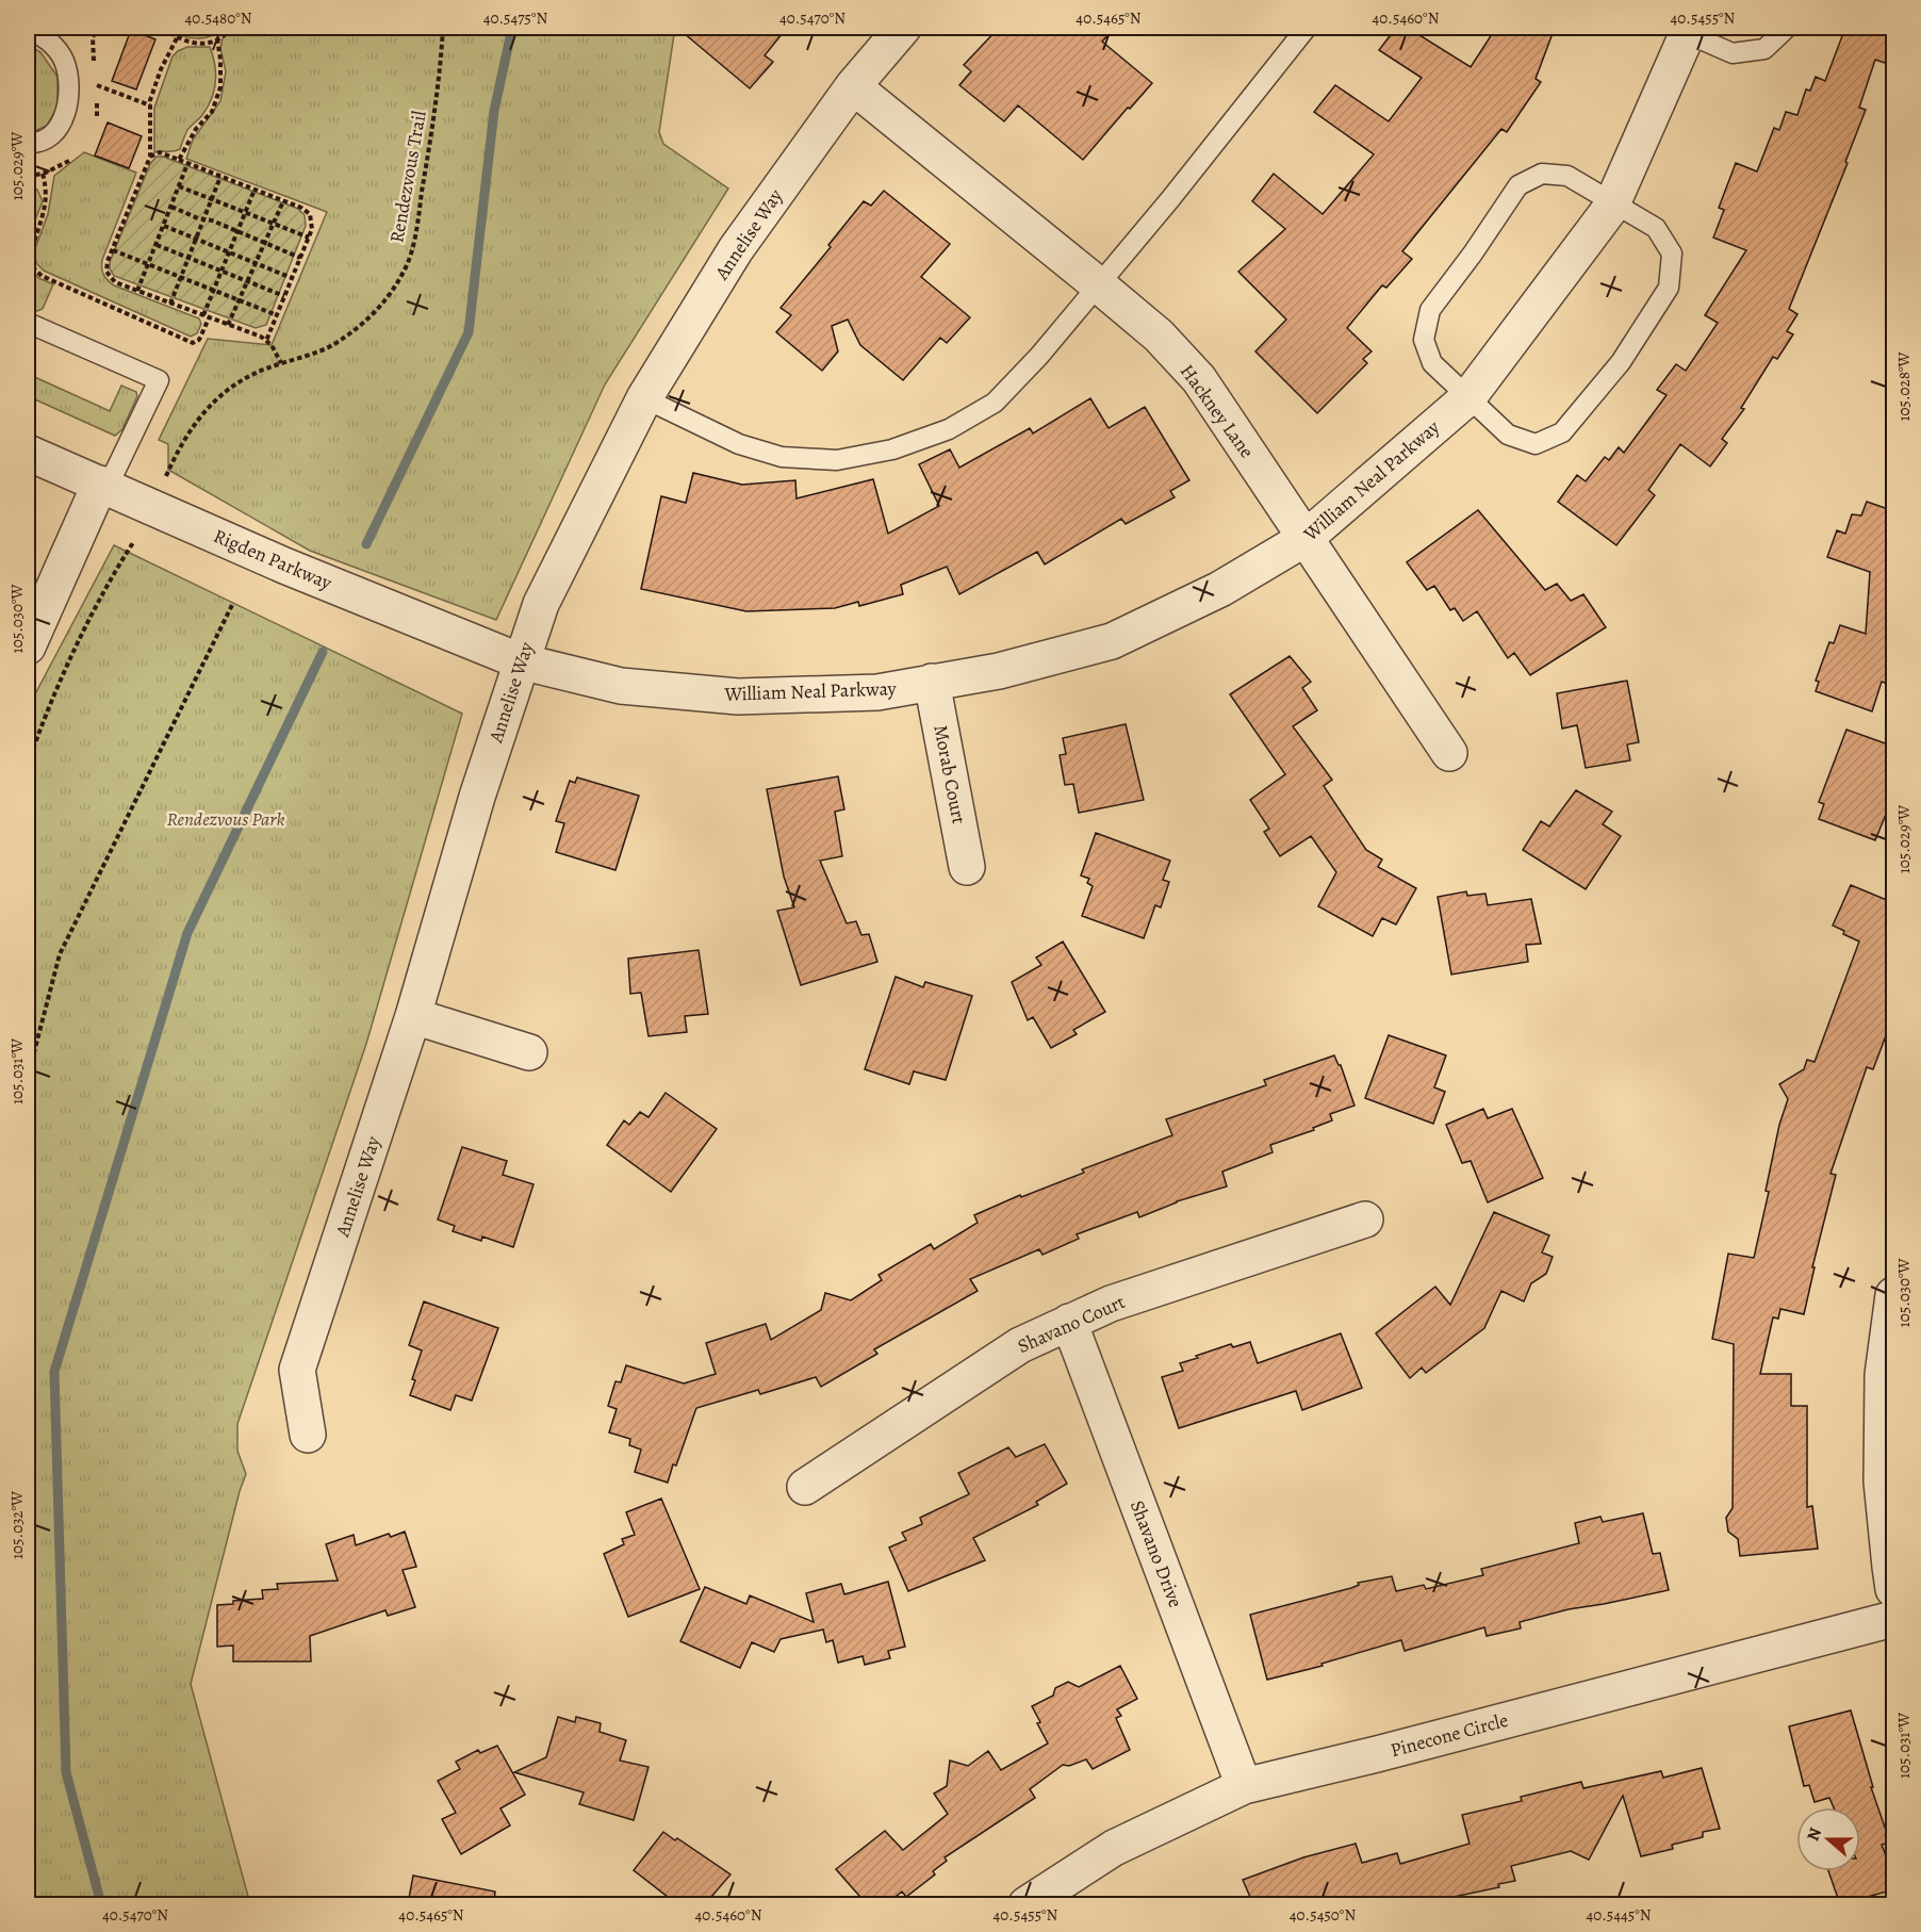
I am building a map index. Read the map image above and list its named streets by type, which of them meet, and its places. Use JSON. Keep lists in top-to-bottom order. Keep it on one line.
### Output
{"streets":{"street":["Annelise Way","Hackney Lane","William Neal Parkway","Rigden Parkway","Morab Court","Shavano Court","Shavano Drive","Pinecone Circle"],"path":["Rendezvous Trail"]},"crossings":[["Annelise Way","Hackney Lane"],["Annelise Way","William Neal Parkway"],["Annelise Way","Rigden Parkway"],["Hackney Lane","William Neal Parkway"],["William Neal Parkway","Rigden Parkway"],["William Neal Parkway","Morab Court"],["Shavano Court","Shavano Drive"],["Shavano Drive","Pinecone Circle"]],"parks":["Rendezvous Park"],"north":"left","coordinates":["40.5480°N","40.5475°N","40.5470°N","40.5465°N","40.5460°N","40.5455°N","105.029°W","105.028°W","105.030°W","105.031°W","105.032°W","40.5450°N","40.5445°N"]}
